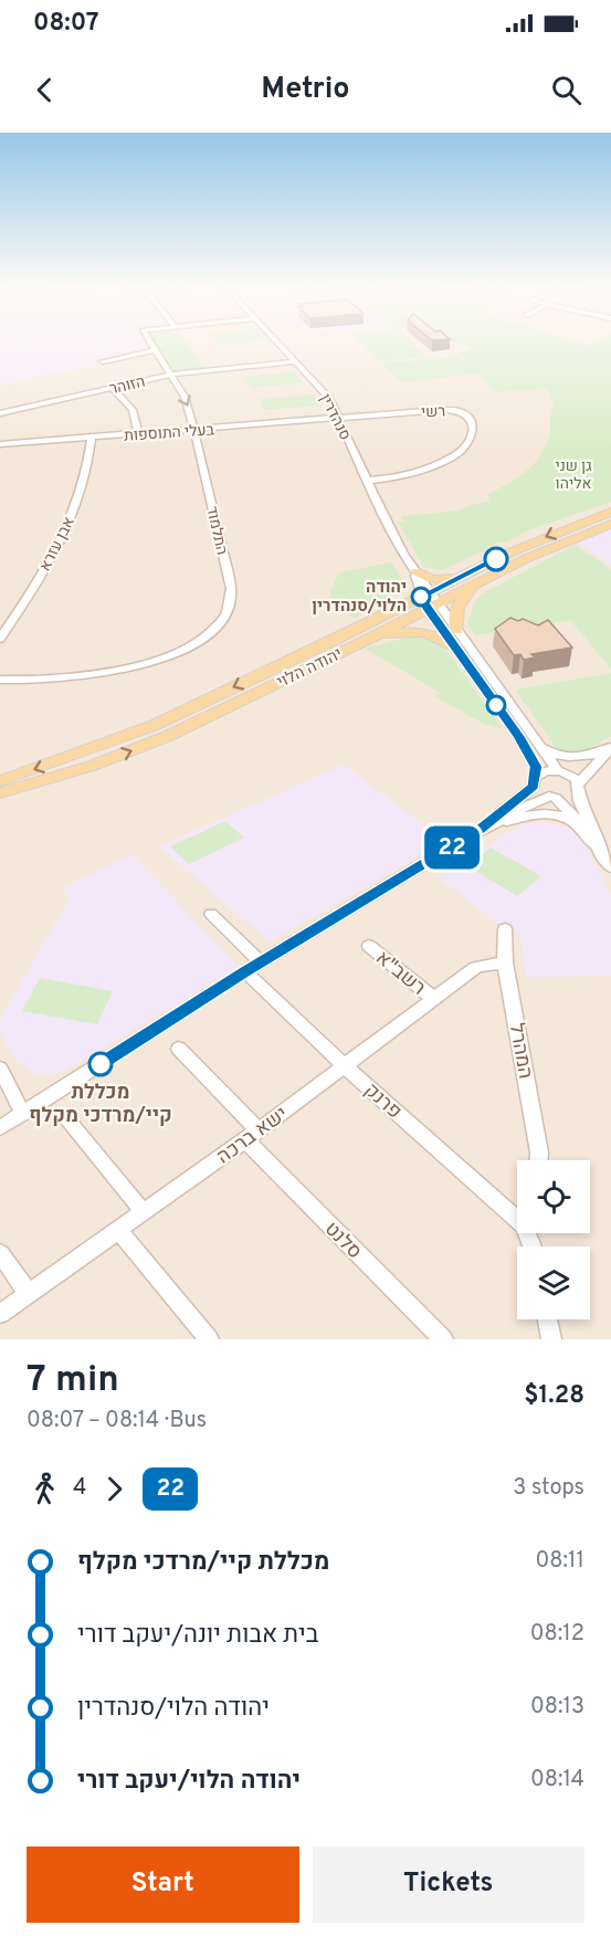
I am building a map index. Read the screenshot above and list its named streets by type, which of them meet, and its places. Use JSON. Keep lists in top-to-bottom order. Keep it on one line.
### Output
{"streets":{"main road":["יהודה הלוי"],"street":["הזוהר","רשי","סנהדרין","בעלי התוספות","התלמוד","אבן עזרא","רשב\"א","המהרל","פרנק","ישא ברכה","סלנט"]},"crossings":[["הזוהר","סנהדרין"],["הזוהר","התלמוד"],["רשי","סנהדרין"],["רשי","בעלי התוספות"],["סנהדרין","בעלי התוספות"],["סנהדרין","יהודה הלוי"],["בעלי התוספות","התלמוד"],["בעלי התוספות","אבן עזרא"],["רשב\"א","ישא ברכה"],["המהרל","ישא ברכה"],["פרנק","ישא ברכה"],["ישא ברכה","סלנט"]],"parks":["גן שני אליהו"],"places":["יהודה הלוי/סנהדרין","מכללת קיי/מרדכי מקלף"],"lines":["bus line 22"],"page":{"status":"08:07","header":"Metrio","on_map":"22","heading":["7 min","08:07 – 08:14 · Bus","$1.28"],"legs":["4","22","3 stops"],"list":[{"name":"מכללת קיי/מרדכי מקלף","value":"08:11"},{"name":"בית אבות יונה/יעקב דורי","value":"08:12"},{"name":"יהודה הלוי/סנהדרין","value":"08:13"},{"name":"יהודה הלוי/יעקב דורי","value":"08:14"}],"buttons":["Start","Tickets"]}}
